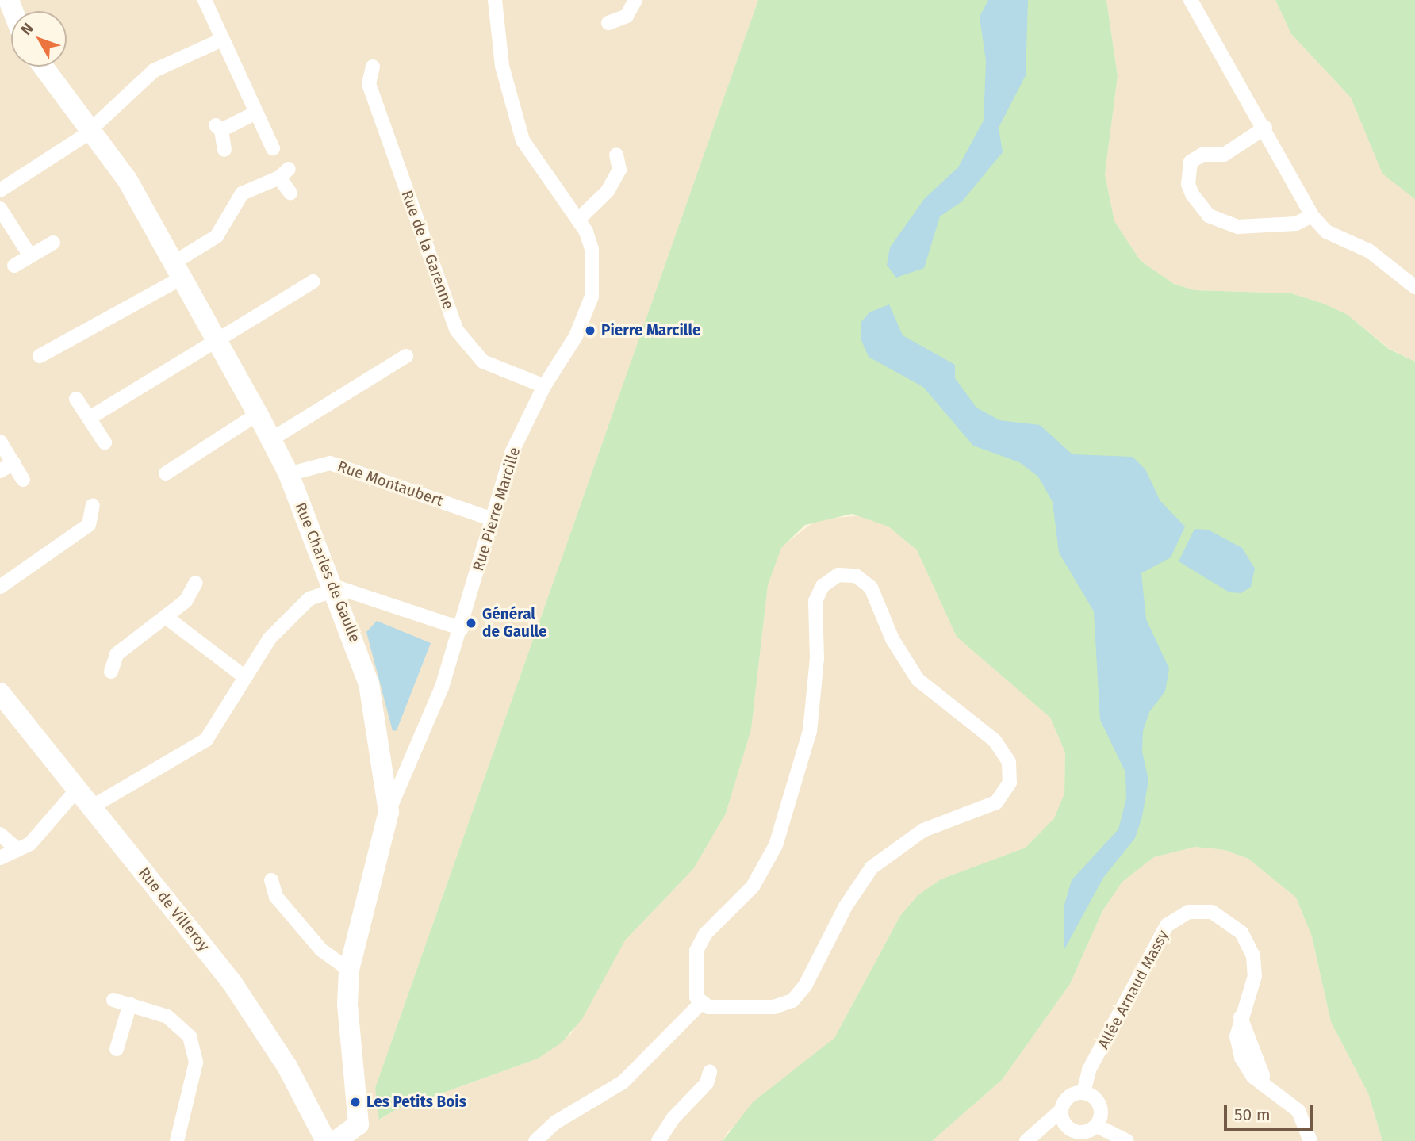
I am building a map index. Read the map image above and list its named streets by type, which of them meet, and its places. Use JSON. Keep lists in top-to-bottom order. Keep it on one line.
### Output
{"streets":{"street":["Rue de la Garenne","Rue Montaubert","Rue Pierre Marcille","Rue Charles de Gaulle","Rue de Villeroy","Allée Arnaud Massy"]},"crossings":[["Rue de la Garenne","Rue Pierre Marcille"],["Rue Montaubert","Rue Pierre Marcille"],["Rue Montaubert","Rue Charles de Gaulle"],["Rue Pierre Marcille","Rue Charles de Gaulle"]],"places":["Pierre Marcille","Général de Gaulle","Les Petits Bois"],"scale_bar":"50 m","north":"top left"}
